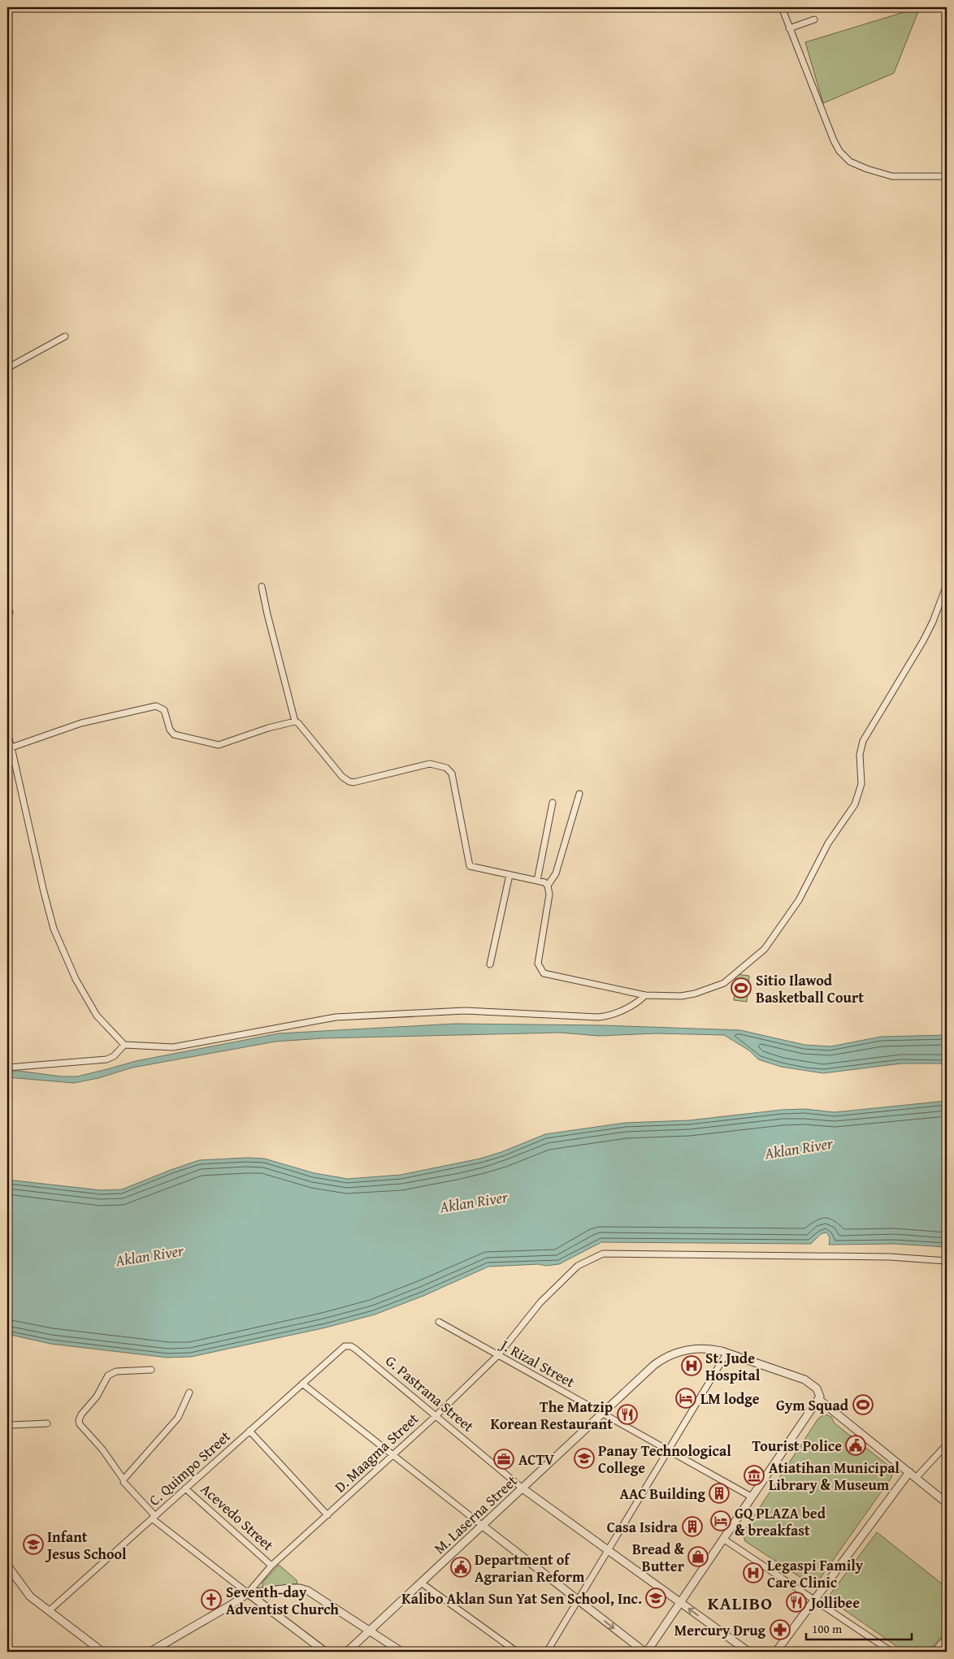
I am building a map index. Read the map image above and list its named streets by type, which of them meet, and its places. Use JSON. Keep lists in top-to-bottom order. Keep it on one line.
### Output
{"streets":{"street":["J. Rizal Street","G. Pastrana Street","D. Maagma Street","C. Quimpo Street","M. Laserna Street","Acevedo Street"]},"crossings":[["J. Rizal Street","D. Maagma Street"],["J. Rizal Street","M. Laserna Street"],["G. Pastrana Street","D. Maagma Street"],["G. Pastrana Street","C. Quimpo Street"],["G. Pastrana Street","M. Laserna Street"],["D. Maagma Street","Acevedo Street"],["C. Quimpo Street","Acevedo Street"]],"districts":["KALIBO"],"water":["Aklan River"],"places":{"sports":["Sitio Ilawod Basketball Court","Gym Squad"],"hospital":["St. Jude Hospital","Legaspi Family Care Clinic"],"hotel":["LM lodge","GQ PLAZA bed & breakfast"],"restaurant":["The Matzip Korean Restaurant","Jollibee"],"public building":["Tourist Police","Department of Agrarian Reform"],"school or university":["Panay Technological College","Infant Jesus School","Kalibo Aklan Sun Yat Sen School, Inc."],"office":["ACTV"],"museum":["Atiatihan Municipal Library & Museum"],"building":["AAC Building","Casa Isidra"],"shop":["Bread & Butter"],"church":["Seventh-day Adventist Church"],"pharmacy":["Mercury Drug"]},"scale_bar":"100 m"}
